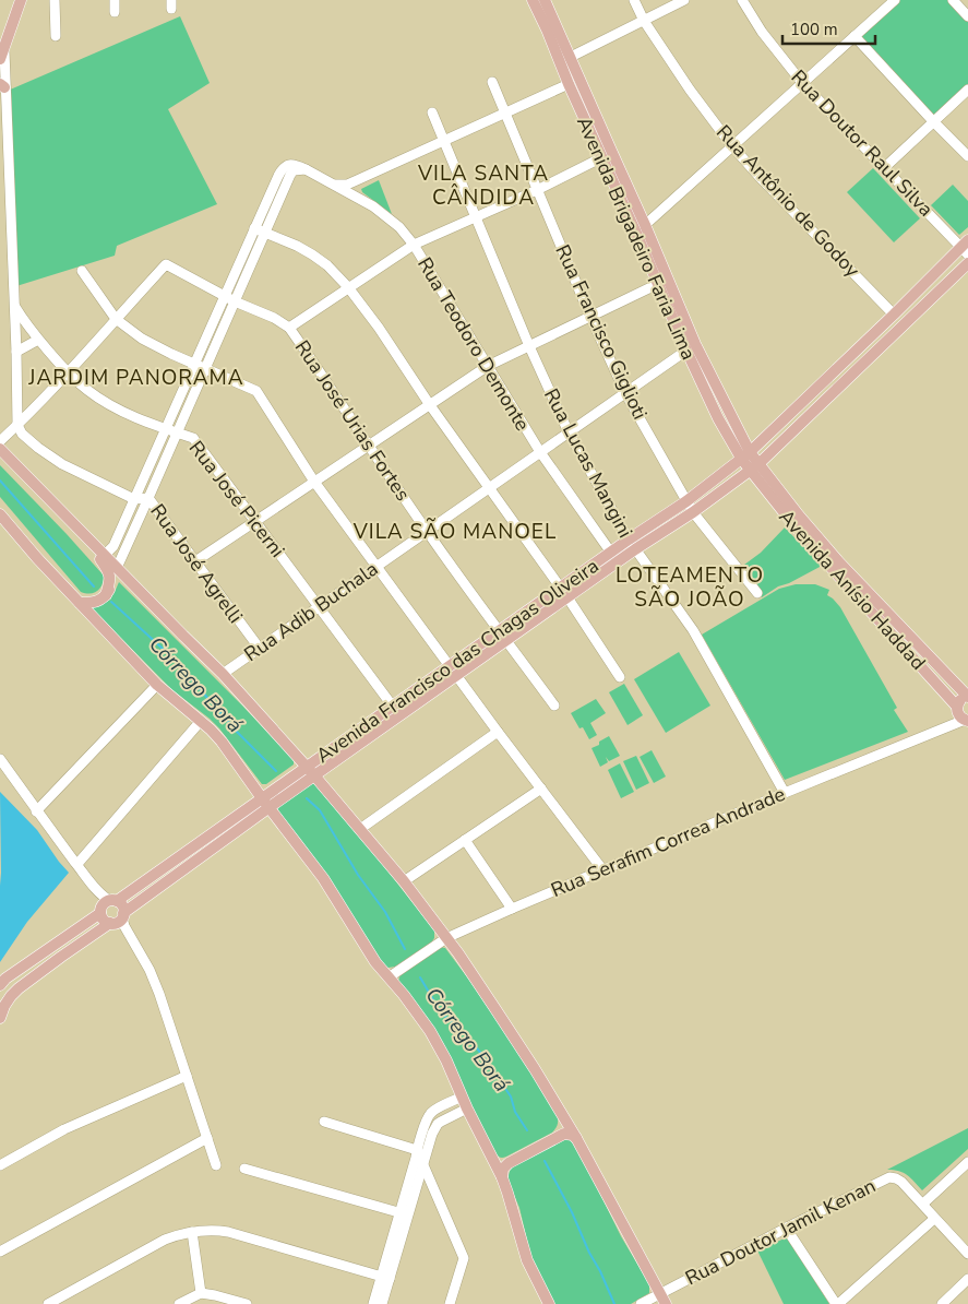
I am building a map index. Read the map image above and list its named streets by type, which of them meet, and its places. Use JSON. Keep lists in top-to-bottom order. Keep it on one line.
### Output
{"streets":{"main road":["Avenida Brigadeiro Faria Lima","Avenida Anísio Haddad","Avenida Francisco das Chagas Oliveira"],"street":["Rua Doutor Raul Silva","Rua Antônio de Godoy","Rua Francisco Giglioti","Rua Teodoro Demonte","Rua José Urias Fortes","Rua Lucas Mangini","Rua José Picerni","Rua José Agrelli","Rua Adib Buchala","Rua Serafim Correa Andrade","Rua Doutor Jamil Kenan"]},"crossings":[["Rua Doutor Raul Silva","Avenida Francisco das Chagas Oliveira"],["Rua Antônio de Godoy","Avenida Francisco das Chagas Oliveira"],["Avenida Brigadeiro Faria Lima","Avenida Anísio Haddad"],["Avenida Brigadeiro Faria Lima","Rua Adib Buchala"],["Avenida Brigadeiro Faria Lima","Avenida Francisco das Chagas Oliveira"],["Rua Francisco Giglioti","Rua Adib Buchala"],["Rua Francisco Giglioti","Avenida Francisco das Chagas Oliveira"],["Rua Teodoro Demonte","Rua Adib Buchala"],["Rua Teodoro Demonte","Avenida Francisco das Chagas Oliveira"],["Rua José Urias Fortes","Rua Adib Buchala"],["Rua José Urias Fortes","Avenida Francisco das Chagas Oliveira"],["Rua Lucas Mangini","Rua Adib Buchala"],["Rua Lucas Mangini","Avenida Francisco das Chagas Oliveira"],["Rua Lucas Mangini","Rua Serafim Correa Andrade"],["Rua José Picerni","Rua Adib Buchala"],["Rua José Picerni","Avenida Francisco das Chagas Oliveira"],["Rua José Agrelli","Rua Adib Buchala"],["Avenida Anísio Haddad","Avenida Francisco das Chagas Oliveira"],["Avenida Anísio Haddad","Rua Serafim Correa Andrade"]],"districts":["VILA SANTA CÂNDIDA","JARDIM PANORAMA","VILA SÃO MANOEL","LOTEAMENTO SÃO JOÃO"],"water":["Córrego Borá"],"scale_bar":"100 m"}
